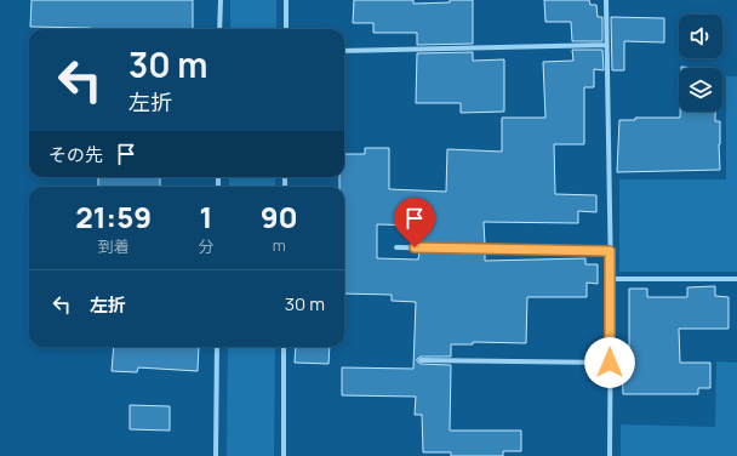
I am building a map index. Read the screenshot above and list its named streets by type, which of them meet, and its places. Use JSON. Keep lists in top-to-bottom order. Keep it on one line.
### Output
{"page":{"turn":["30 m","左折"],"then":"その先","eta":["21:59","到着","1","分","90","m"],"list":[{"name":"左折","value":"30 m"}]}}
